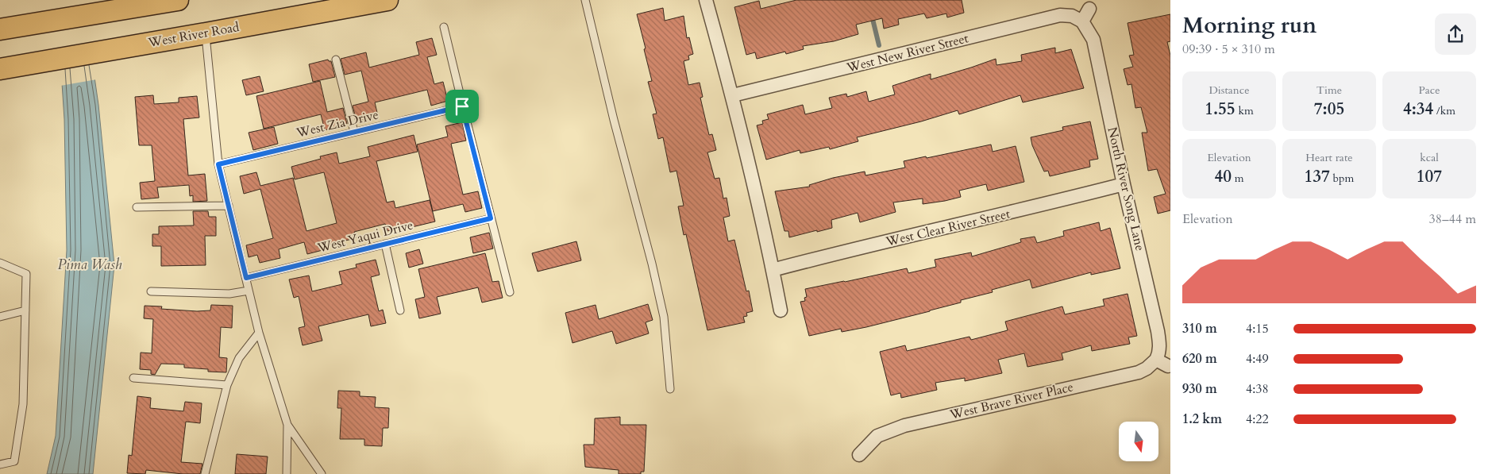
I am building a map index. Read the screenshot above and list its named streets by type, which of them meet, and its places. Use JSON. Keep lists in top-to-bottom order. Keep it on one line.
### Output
{"streets":{"main road":["West River Road"],"street":["West New River Street","North River Song Lane","West Clear River Street","West Brave River Place"],"lane":["West Zia Drive","West Yaqui Drive"]},"crossings":[["West New River Street","North River Song Lane"],["North River Song Lane","West Clear River Street"],["North River Song Lane","West Brave River Place"]],"water":["Pima Wash"],"north":"bottom","page":{"heading":["Morning run","09:39 · 5 × 310 m"],"stats":[["Distance","1.55 km"],["Time","7:05"],["Pace","4:34 /km"],["Elevation","40 m"],["Heart rate","137 bpm"],["kcal","107"]],"chart":["Elevation","38–44 m"],"list":[{"name":"310 m","note":"4:15"},{"name":"620 m","note":"4:49"},{"name":"930 m","note":"4:38"},{"name":"1.2 km","note":"4:22"}]}}
